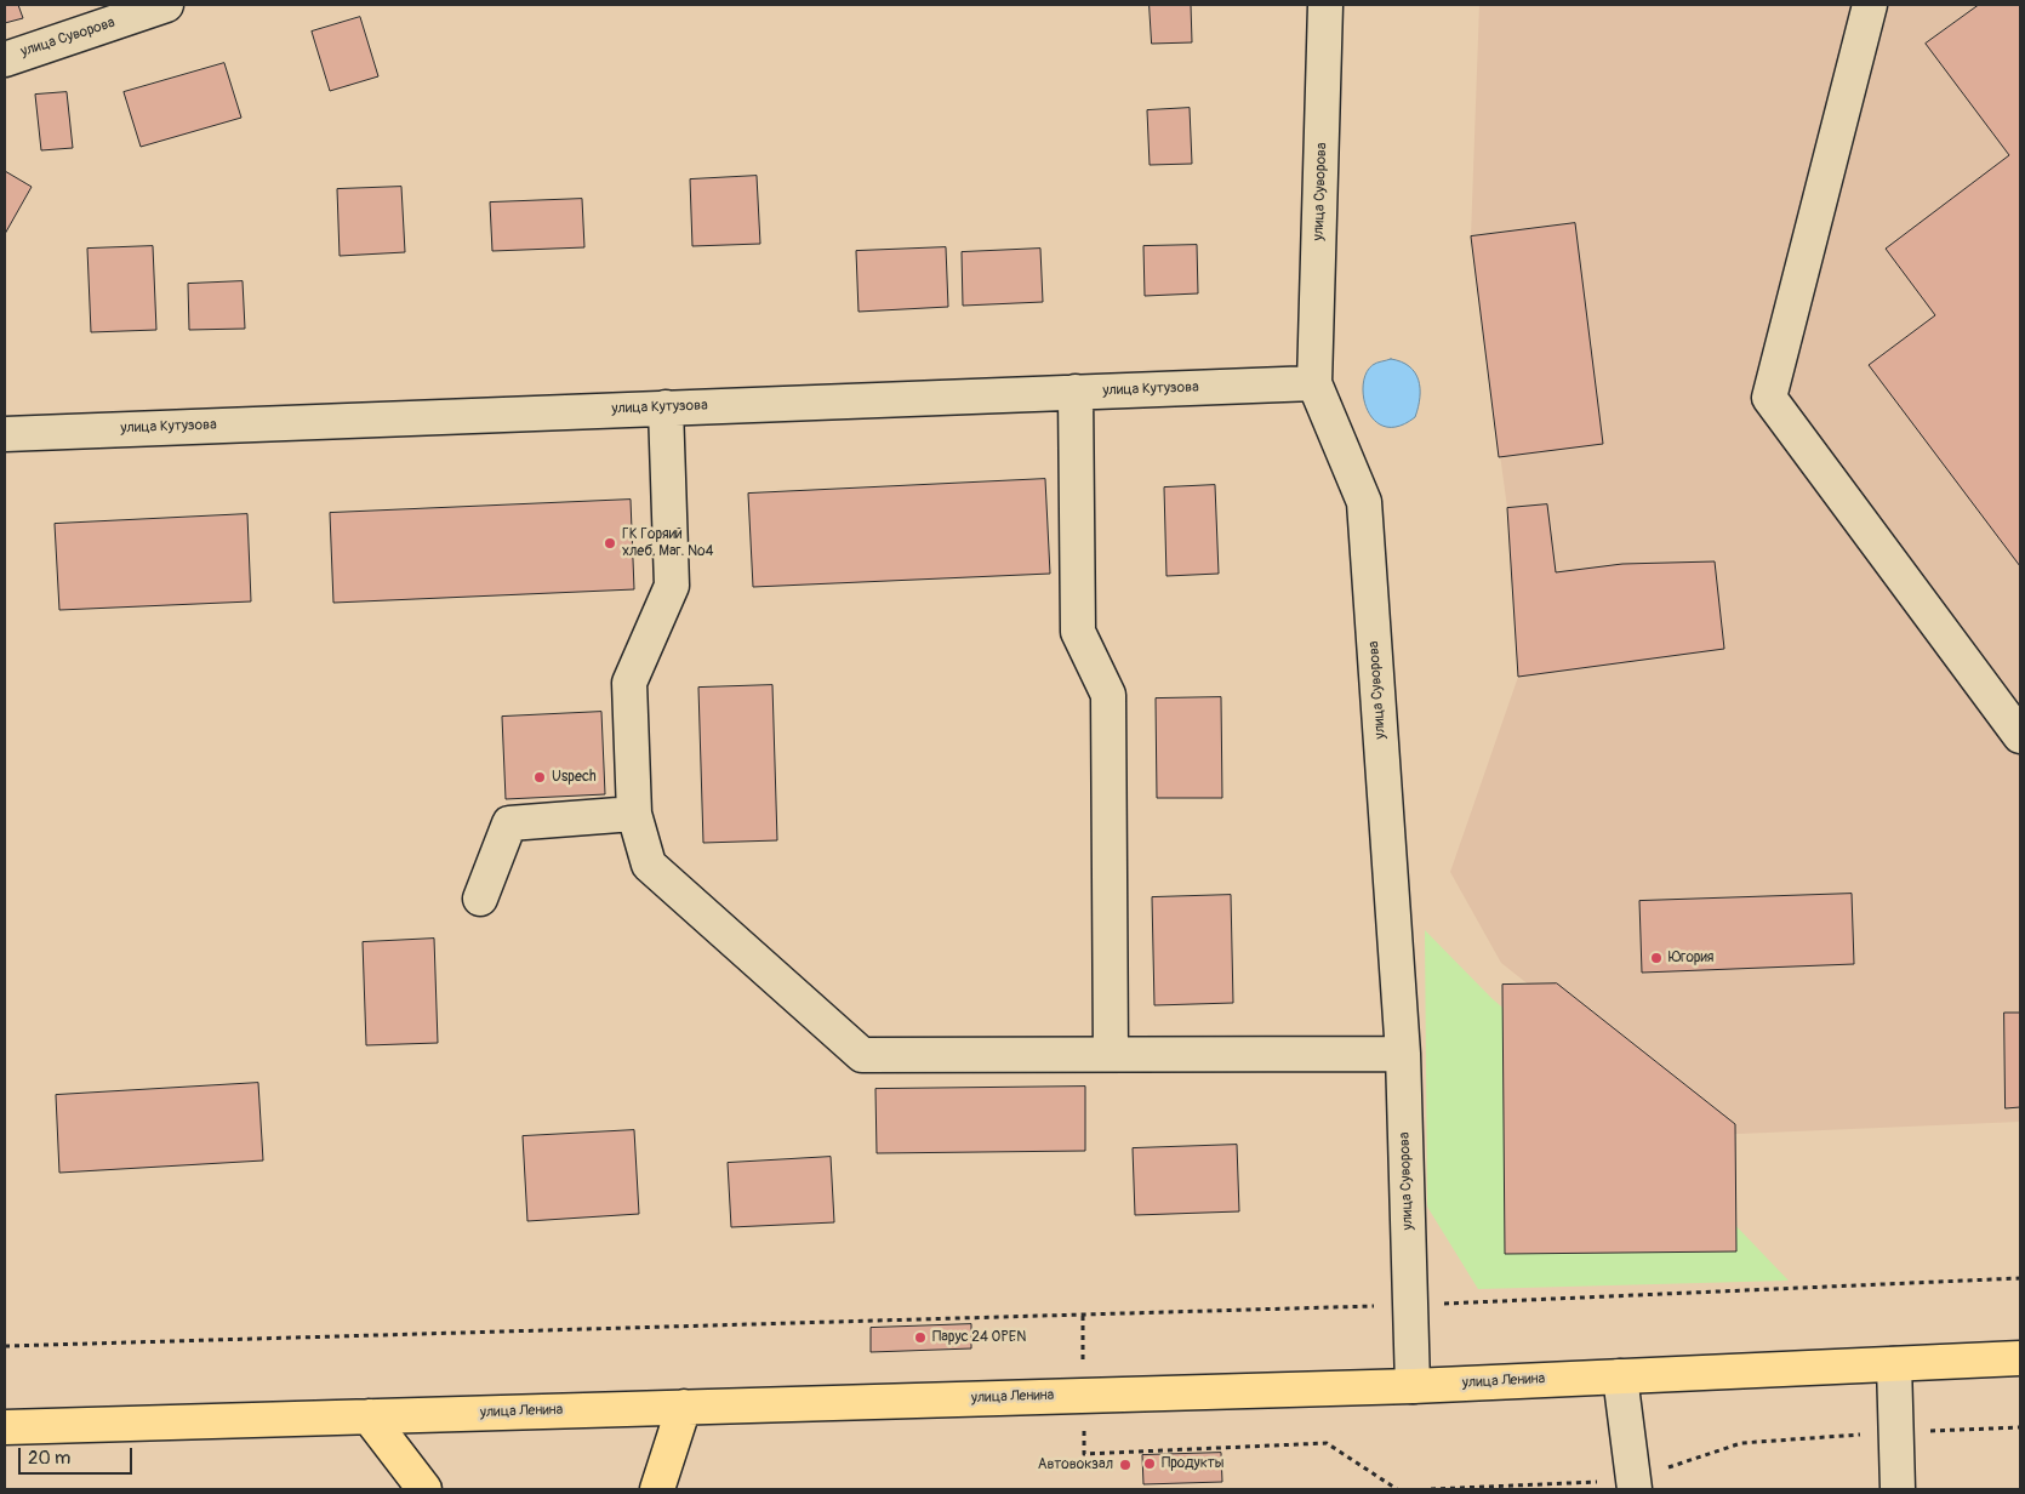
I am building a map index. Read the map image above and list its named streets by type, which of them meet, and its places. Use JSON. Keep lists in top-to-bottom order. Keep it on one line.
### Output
{"streets":{"main road":["улица Ленина"],"street":["улица Суворова","улица Кутузова"]},"crossings":[["улица Суворова","улица Кутузова"],["улица Суворова","улица Ленина"]],"places":["ГК Горяий хлеб. Маг. №4","Uspech","Югория","Парус 24 OPEN","Продукты","Автовокзал"],"scale_bar":"20 m"}
